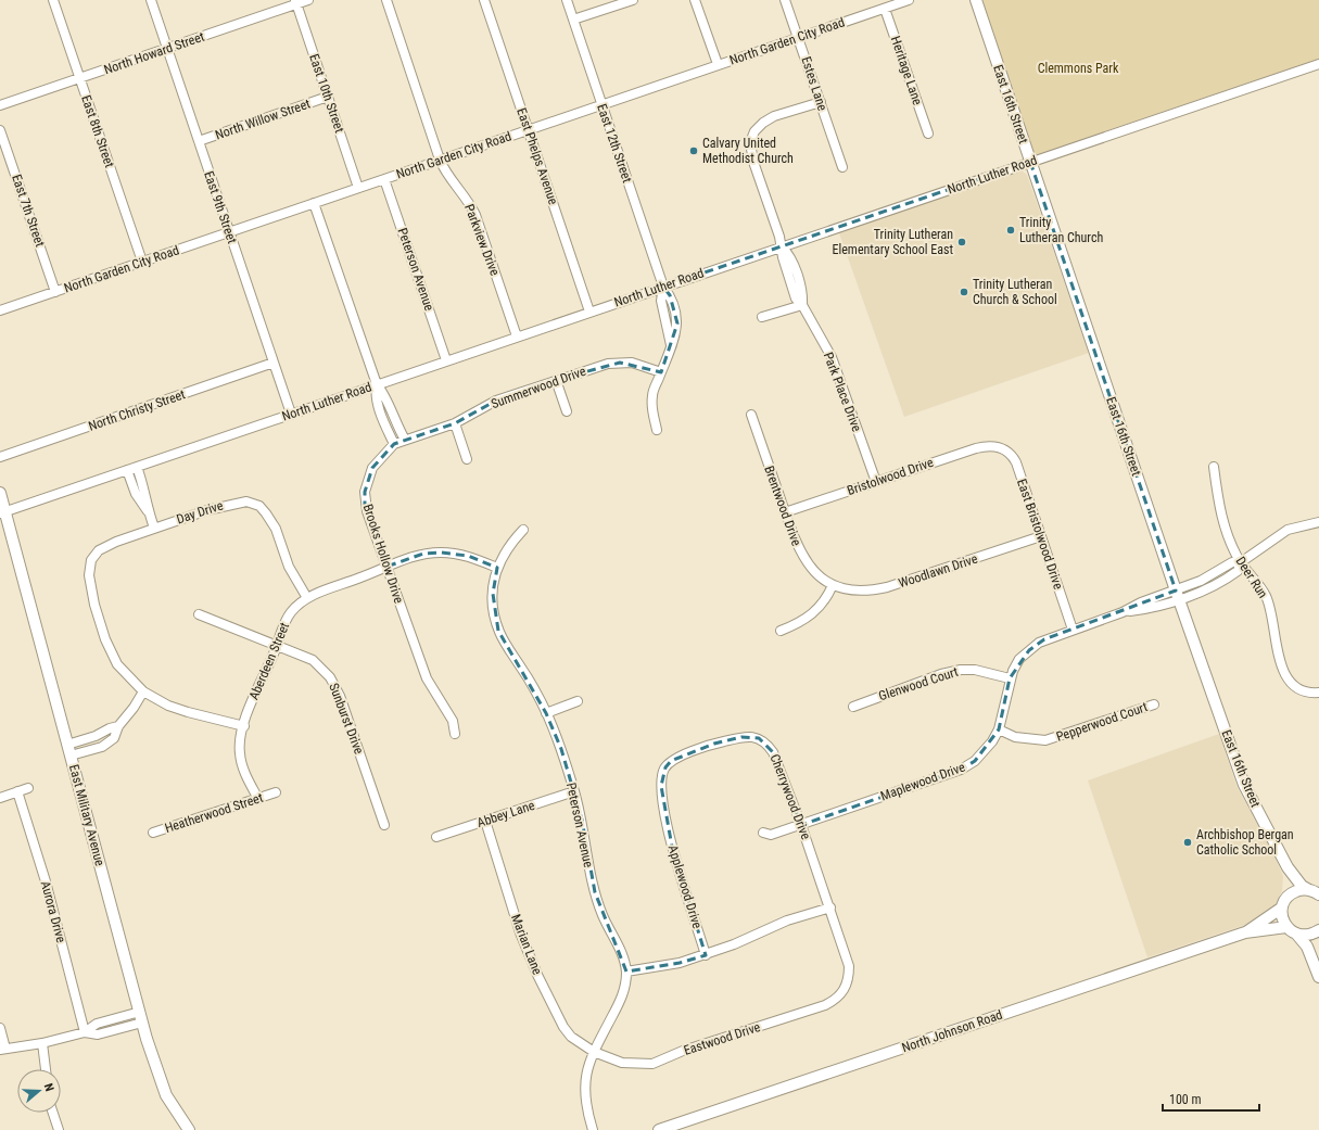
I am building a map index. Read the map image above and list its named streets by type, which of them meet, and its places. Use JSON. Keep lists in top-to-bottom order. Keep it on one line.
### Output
{"streets":{"main road":["East 16th Street","East Military Avenue","North Johnson Road"],"street":["North Garden City Road","North Howard Street","Heritage Lane","Estes Lane","East 10th Street","North Willow Street","East 8th Street","East 12th Street","East Phelps Avenue","North Luther Road","East 9th Street","East 7th Street","Parkview Drive","Peterson Avenue","Summerwood Drive","Park Place Drive","North Christy Street","Bristolwood Drive","Brentwood Drive","Day Drive","East Bristolwood Drive","Brooks Hollow Drive","Woodlawn Drive","Deer Run","Aberdeen Street","Glenwood Court","Sunburst Drive","Pepperwood Court","Maplewood Drive","Cherrywood Drive","Heatherwood Street","Abbey Lane","Applewood Drive","Aurora Drive","Marian Lane","Eastwood Drive"]},"crossings":[["North Garden City Road","Heritage Lane"],["North Garden City Road","Estes Lane"],["North Garden City Road","East 10th Street"],["North Garden City Road","East 8th Street"],["North Garden City Road","East 12th Street"],["North Garden City Road","East Phelps Avenue"],["North Garden City Road","East 9th Street"],["North Garden City Road","East 7th Street"],["North Garden City Road","Parkview Drive"],["North Garden City Road","Peterson Avenue"],["North Howard Street","East 10th Street"],["North Howard Street","East 8th Street"],["North Howard Street","East 9th Street"],["Estes Lane","Park Place Drive"],["East 10th Street","North Willow Street"],["East 16th Street","North Luther Road"],["East 16th Street","Maplewood Drive"],["North Willow Street","East 9th Street"],["East 12th Street","North Luther Road"],["East 12th Street","Summerwood Drive"],["East Phelps Avenue","North Luther Road"],["North Luther Road","East 9th Street"],["North Luther Road","Parkview Drive"],["North Luther Road","Peterson Avenue"],["North Luther Road","Park Place Drive"],["North Luther Road","East Military Avenue"],["East 9th Street","North Christy Street"],["Peterson Avenue","Aberdeen Street"],["Peterson Avenue","Abbey Lane"],["Peterson Avenue","Marian Lane"],["Peterson Avenue","Eastwood Drive"],["Summerwood Drive","Brooks Hollow Drive"],["Park Place Drive","Bristolwood Drive"],["Bristolwood Drive","Brentwood Drive"],["Bristolwood Drive","East Bristolwood Drive"],["Brentwood Drive","Woodlawn Drive"],["Day Drive","Aberdeen Street"],["East Bristolwood Drive","Woodlawn Drive"],["East Bristolwood Drive","Maplewood Drive"],["Brooks Hollow Drive","Aberdeen Street"],["Deer Run","Maplewood Drive"],["Aberdeen Street","Sunburst Drive"],["Aberdeen Street","Heatherwood Street"],["Glenwood Court","Maplewood Drive"],["Pepperwood Court","Maplewood Drive"],["Maplewood Drive","Cherrywood Drive"],["Cherrywood Drive","Applewood Drive"],["Cherrywood Drive","Eastwood Drive"],["Abbey Lane","Marian Lane"],["Marian Lane","Eastwood Drive"]],"parks":["Clemmons Park"],"places":["Calvary United Methodist Church","Trinity Lutheran Church","Trinity Lutheran Elementary School East","Trinity Lutheran Church & School","Archbishop Bergan Catholic School"],"scale_bar":"100 m","north":"right"}
